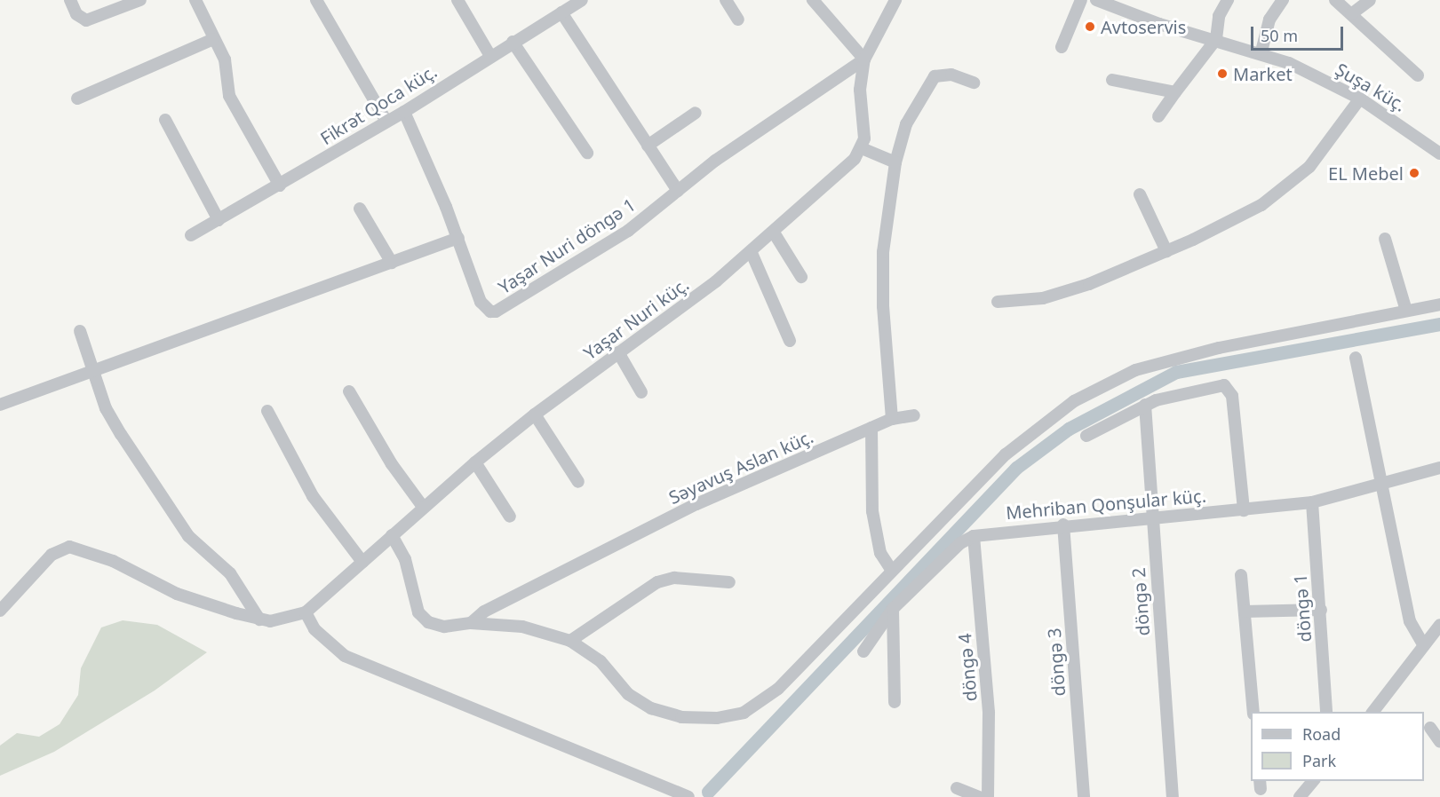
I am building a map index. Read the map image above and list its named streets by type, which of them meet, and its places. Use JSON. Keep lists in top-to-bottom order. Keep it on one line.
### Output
{"streets":{"street":["Şuşa küç.","Fikrət Qoca küç.","Yaşar Nuri döngə 1","Yaşar Nuri küç.","Səyavuş Aslan küç.","Mehriban Qonşular küç.","döngə 2","döngə 1","döngə 3","döngə 4"]},"crossings":[["Fikrət Qoca küç.","Yaşar Nuri döngə 1"],["Yaşar Nuri küç.","Səyavuş Aslan küç."],["Mehriban Qonşular küç.","döngə 2"],["Mehriban Qonşular küç.","döngə 1"],["Mehriban Qonşular küç.","döngə 3"],["Mehriban Qonşular küç.","döngə 4"]],"places":["Avtoservis","Market","EL Mebel"],"legend":["Road","Park"],"scale_bar":"50 m"}
